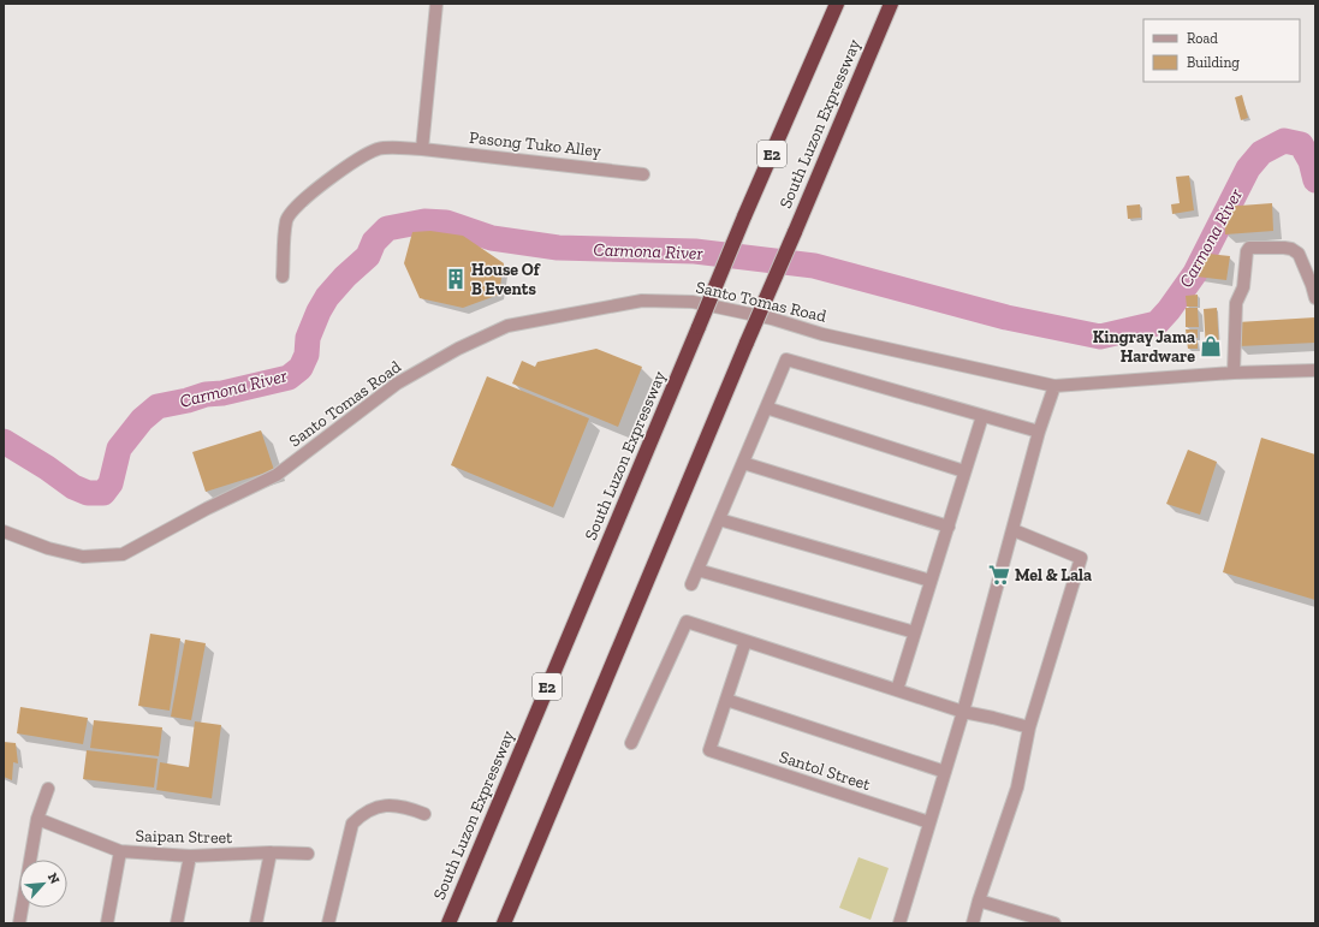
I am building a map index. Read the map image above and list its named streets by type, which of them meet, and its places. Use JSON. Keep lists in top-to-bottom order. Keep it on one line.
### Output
{"streets":{"highway":["South Luzon Expressway","E2"],"street":["Pasong Tuko Alley","Santo Tomas Road","Santol Street","Saipan Street"]},"water":["Carmona River"],"places":{"building":["House Of B Events"],"shop":["Kingray Jama Hardware"],"supermarket":["Mel & Lala"]},"legend":["Road","Building"],"north":"top right"}
